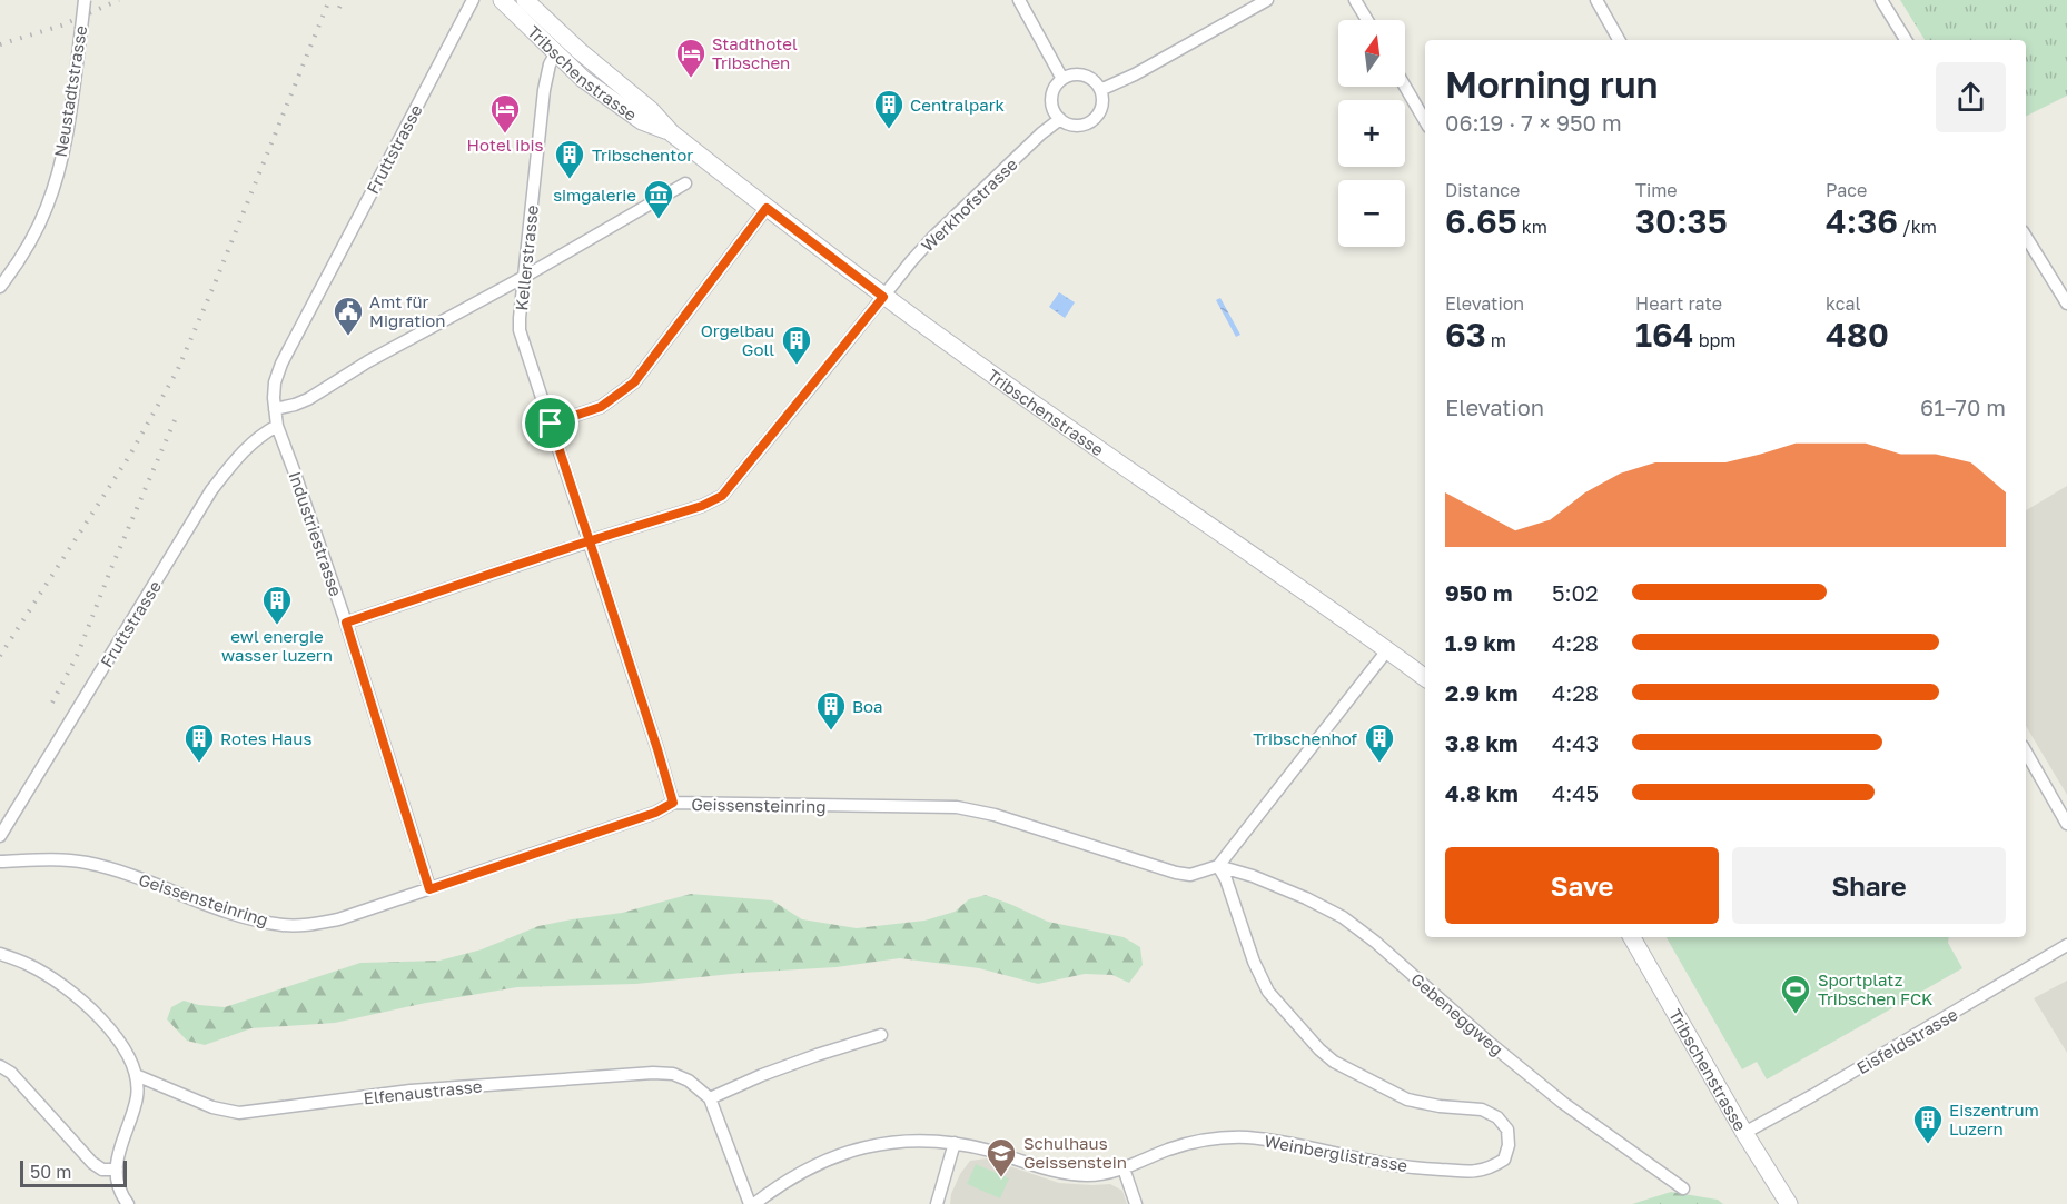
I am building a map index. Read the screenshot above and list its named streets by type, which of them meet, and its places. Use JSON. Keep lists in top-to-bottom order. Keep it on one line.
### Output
{"streets":{"street":["Tribschenstrasse","Neustadtstrasse","Fruttstrasse","Werkhofstrasse","Kellerstrasse","Industriestrasse","Geissensteinring","Gebeneggweg","Eisfeldstrasse","Elfenaustrasse","Weinberglistrasse"]},"crossings":[["Tribschenstrasse","Werkhofstrasse"],["Tribschenstrasse","Kellerstrasse"],["Tribschenstrasse","Eisfeldstrasse"],["Fruttstrasse","Industriestrasse"],["Werkhofstrasse","Kellerstrasse"],["Werkhofstrasse","Industriestrasse"],["Kellerstrasse","Geissensteinring"],["Industriestrasse","Geissensteinring"],["Geissensteinring","Gebeneggweg"],["Geissensteinring","Weinberglistrasse"],["Gebeneggweg","Weinberglistrasse"]],"places":{"hotel":["Stadthotel Tribschen","Hotel ibis"],"building":["Centralpark","Tribschentor","Orgelbau Goll","ewl energie wasser luzern","Boa","Rotes Haus","Tribschenhof","Eiszentrum Luzern"],"museum":["simgalerie"],"public building":["Amt für Migration"],"sports":["Sportplatz Tribschen FCK"],"school or university":["Schulhaus Geissenstein"]},"scale_bar":"50 m","north":"top","page":{"map_buttons":["+","−"],"heading":["Morning run","06:19 · 7 × 950 m"],"stats":[["Distance","6.65 km"],["Time","30:35"],["Pace","4:36 /km"],["Elevation","63 m"],["Heart rate","164 bpm"],["kcal","480"]],"chart":["Elevation","61–70 m"],"list":[{"name":"950 m","note":"5:02"},{"name":"1.9 km","note":"4:28"},{"name":"2.9 km","note":"4:28"},{"name":"3.8 km","note":"4:43"},{"name":"4.8 km","note":"4:45"}],"buttons":["Save","Share"],"scale":"50 m"}}
